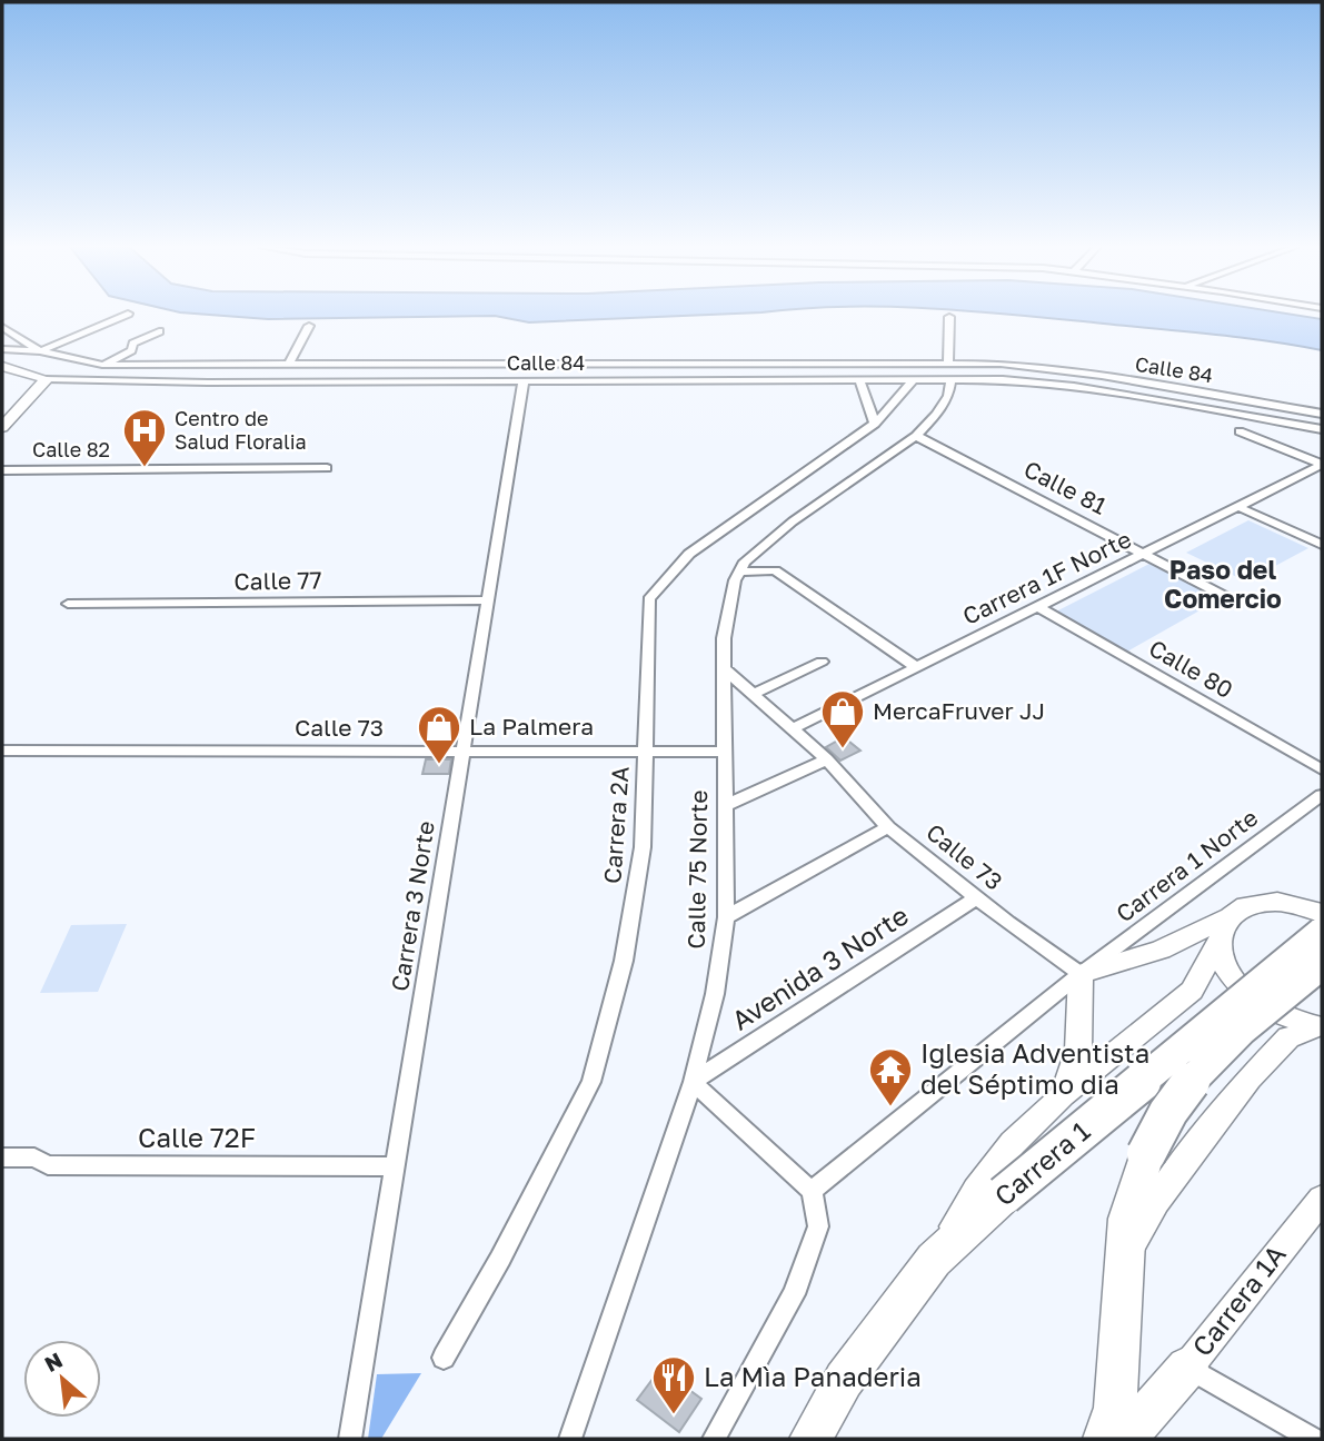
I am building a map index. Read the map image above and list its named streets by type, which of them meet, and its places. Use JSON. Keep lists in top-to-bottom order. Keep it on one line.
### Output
{"streets":{"highway":["Carrera 1"],"street":["Calle 84","Calle 82","Calle 81","Carrera 1F Norte","Calle 77","Calle 80","Calle 73","Carrera 2A","Carrera 1 Norte","Calle 75 Norte","Carrera 3 Norte","Avenida 3 Norte","Calle 72F","Carrera 1A"]},"crossings":[["Calle 84","Carrera 2A"],["Calle 84","Calle 75 Norte"],["Calle 84","Carrera 3 Norte"],["Calle 81","Carrera 1F Norte"],["Calle 81","Calle 75 Norte"],["Carrera 1F Norte","Calle 80"],["Carrera 1F Norte","Calle 73"],["Calle 77","Carrera 3 Norte"],["Calle 73","Carrera 2A"],["Calle 73","Carrera 1 Norte"],["Calle 73","Calle 75 Norte"],["Calle 73","Carrera 3 Norte"],["Calle 73","Avenida 3 Norte"],["Calle 75 Norte","Avenida 3 Norte"],["Carrera 3 Norte","Calle 72F"]],"districts":["Paso del Comercio"],"places":{"hospital":["Centro de Salud Floralia"],"shop":["MercaFruver JJ","La Palmera"],"temple":["Iglesia Adventista del Séptimo dia"],"restaurant":["La Mìa Panaderia"]},"north":"top left"}
